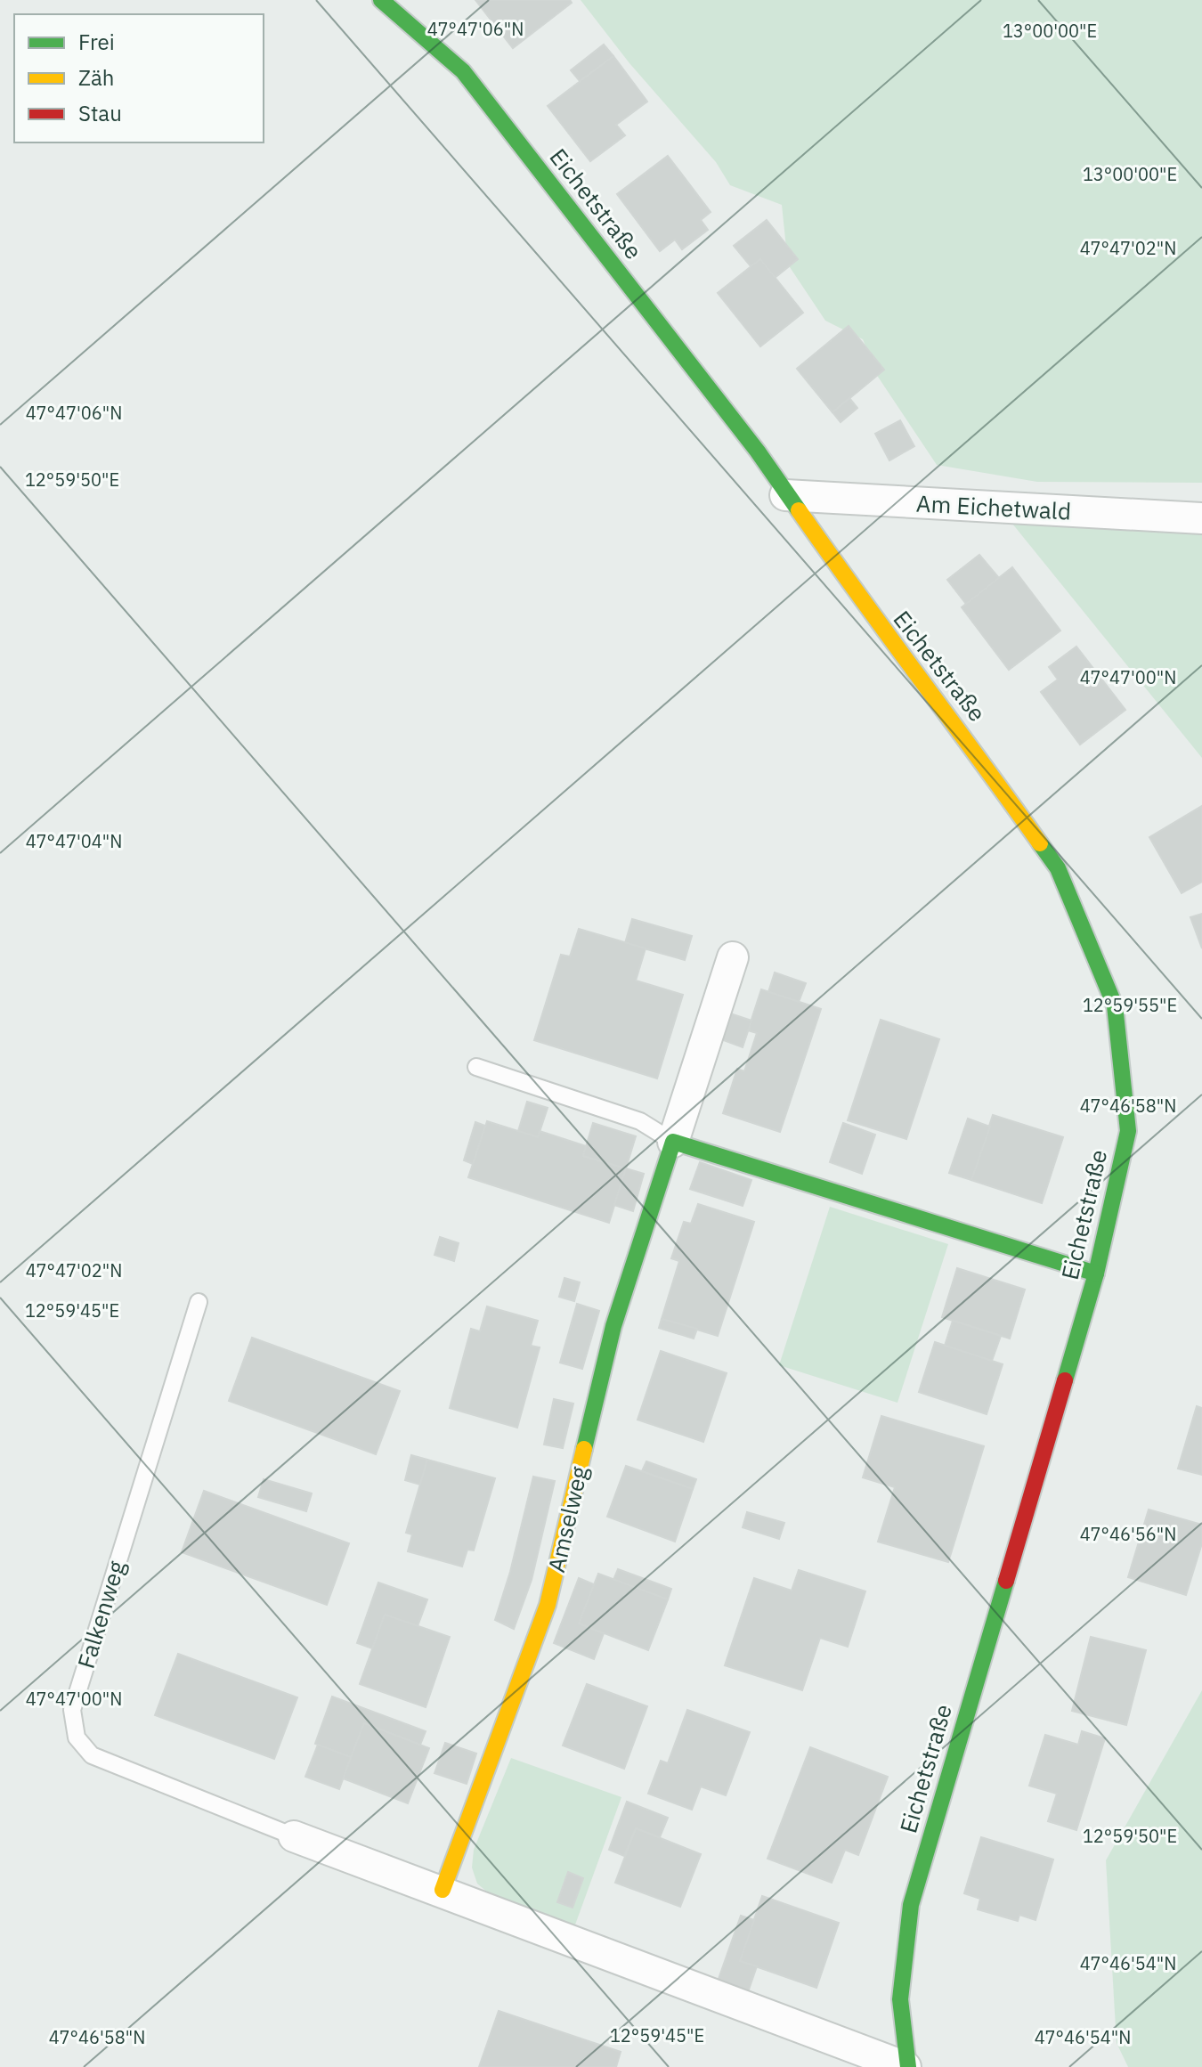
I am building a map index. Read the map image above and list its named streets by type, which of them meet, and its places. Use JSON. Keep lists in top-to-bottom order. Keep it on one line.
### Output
{"streets":{"street":["Eichetstraße","Am Eichetwald","Amselweg"],"lane":["Falkenweg"]},"crossings":[["Eichetstraße","Am Eichetwald"]],"legend":["Frei","Zäh","Stau"],"coordinates":["47°47'06\"N","13°00'00\"E","47°47'02\"N","12°59'50\"E","47°47'00\"N","47°47'04\"N","12°59'55\"E","47°46'58\"N","12°59'45\"E","47°46'56\"N","47°46'54\"N"]}
